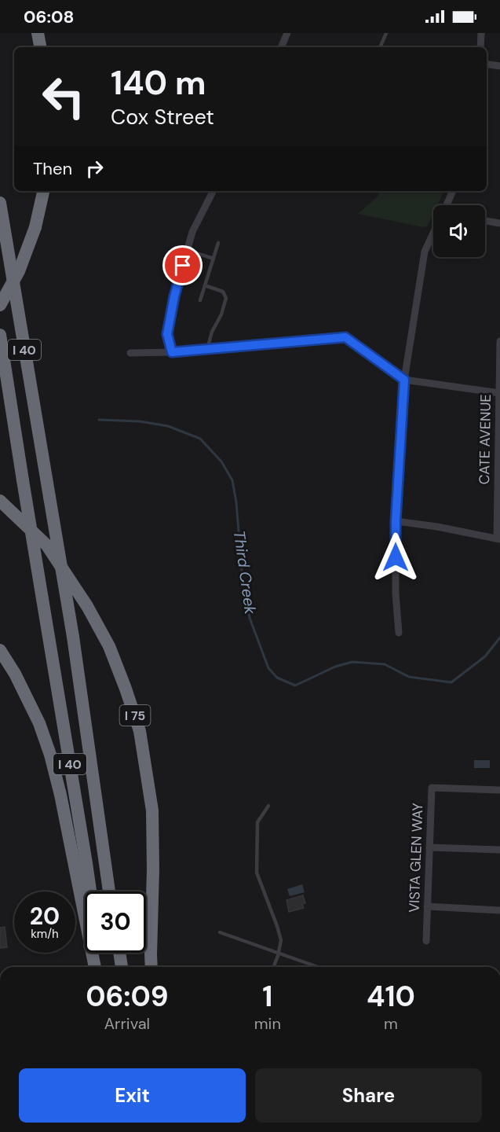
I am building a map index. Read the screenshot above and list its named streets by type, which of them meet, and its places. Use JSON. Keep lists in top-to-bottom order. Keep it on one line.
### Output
{"streets":{"highway":["I 40","I 75"],"street":["CATE AVENUE","VISTA GLEN WAY"]},"water":["Third Creek"],"page":{"status":"06:08","turn":["140 m","Cox Street"],"then":"Then","speed":"20 km/h","limit":"30","eta":["06:09","Arrival","1","min","410","m"],"buttons":["Exit","Share"]}}
